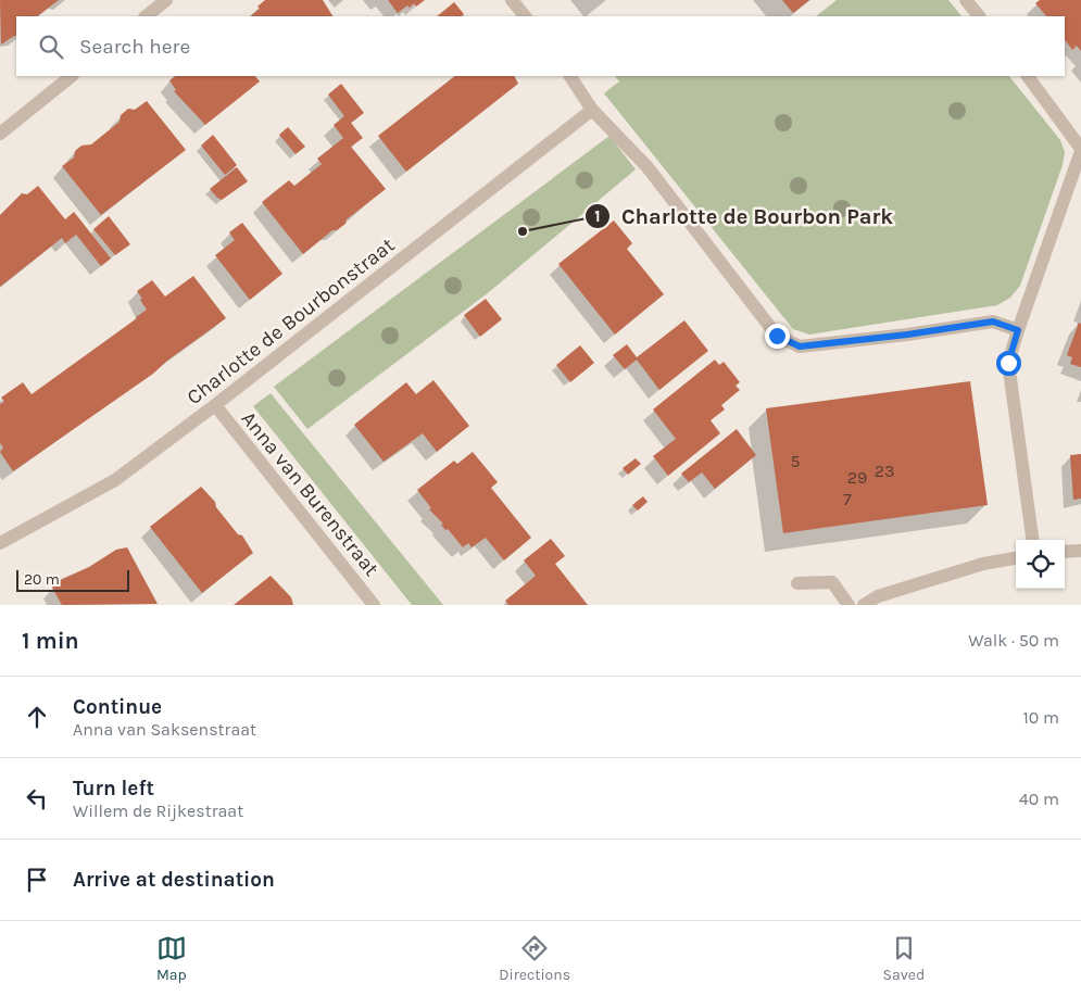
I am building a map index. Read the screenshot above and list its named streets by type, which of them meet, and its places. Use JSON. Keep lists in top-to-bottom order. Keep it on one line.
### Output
{"streets":{"street":["Charlotte de Bourbonstraat","Anna van Burenstraat"]},"crossings":[["Charlotte de Bourbonstraat","Anna van Burenstraat"]],"places":["Charlotte de Bourbon Park"],"house_numbers":["5","23","29","7"],"scale_bar":"20 m","page":{"search":"Search here","scale":"20 m","heading":["1 min","Walk · 50 m"],"list":[["Continue","Anna van Saksenstraat","10 m"],["Turn left","Willem de Rijkestraat","40 m"],"Arrive at destination"],"nav":["Map","Directions","Saved"]}}
